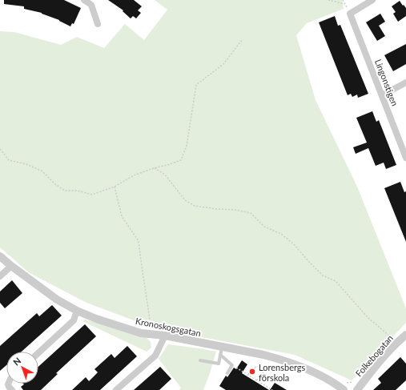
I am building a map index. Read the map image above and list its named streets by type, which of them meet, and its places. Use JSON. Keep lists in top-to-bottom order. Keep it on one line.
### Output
{"streets":{"street":["Lingonstigen","Kronoskogsgatan","Folkebogatan"]},"places":["Lorensbergs förskola"],"north":"top left"}
